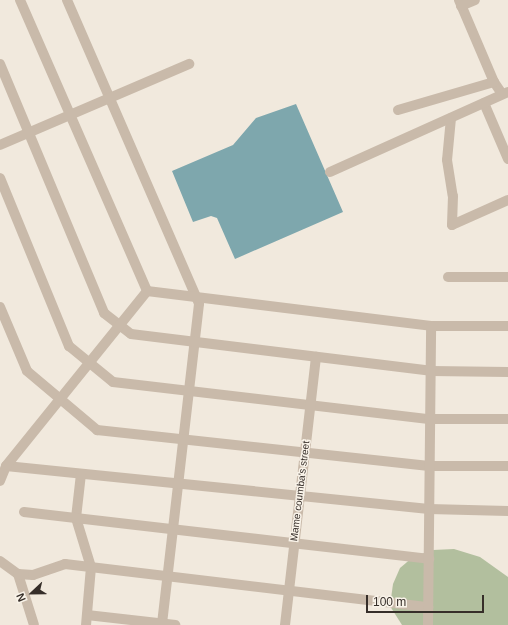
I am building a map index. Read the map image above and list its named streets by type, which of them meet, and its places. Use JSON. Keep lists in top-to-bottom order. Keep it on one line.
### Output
{"streets":{"street":["Mame coumba's street"]},"scale_bar":"100 m","north":"left"}
